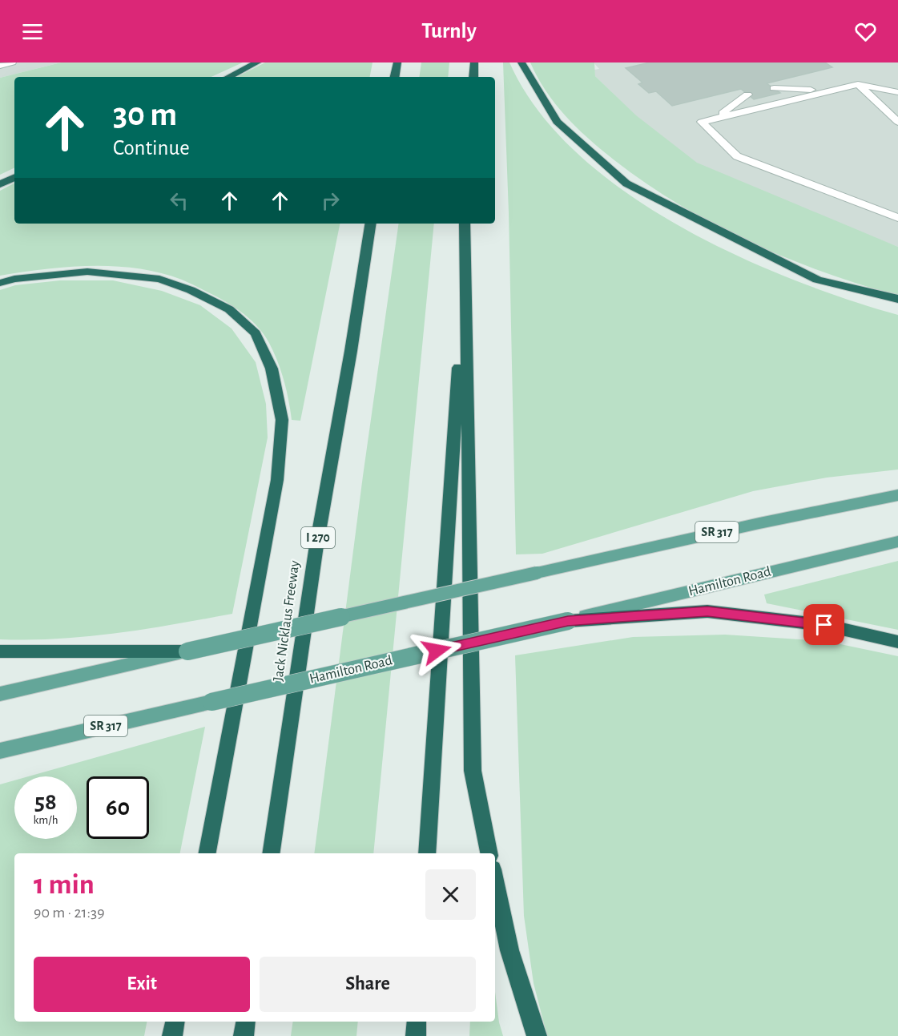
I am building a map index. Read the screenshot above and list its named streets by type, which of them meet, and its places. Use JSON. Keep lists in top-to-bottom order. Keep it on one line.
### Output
{"streets":{"highway":["I 270","Jack Nicklaus Freeway"],"main road":["SR 317","Hamilton Road"]},"page":{"header":"Turnly","turn":["30 m","Continue"],"speed":"58 km/h","limit":"60","heading":["1 min","90 m · 21:39"],"buttons":["Exit","Share"]}}
